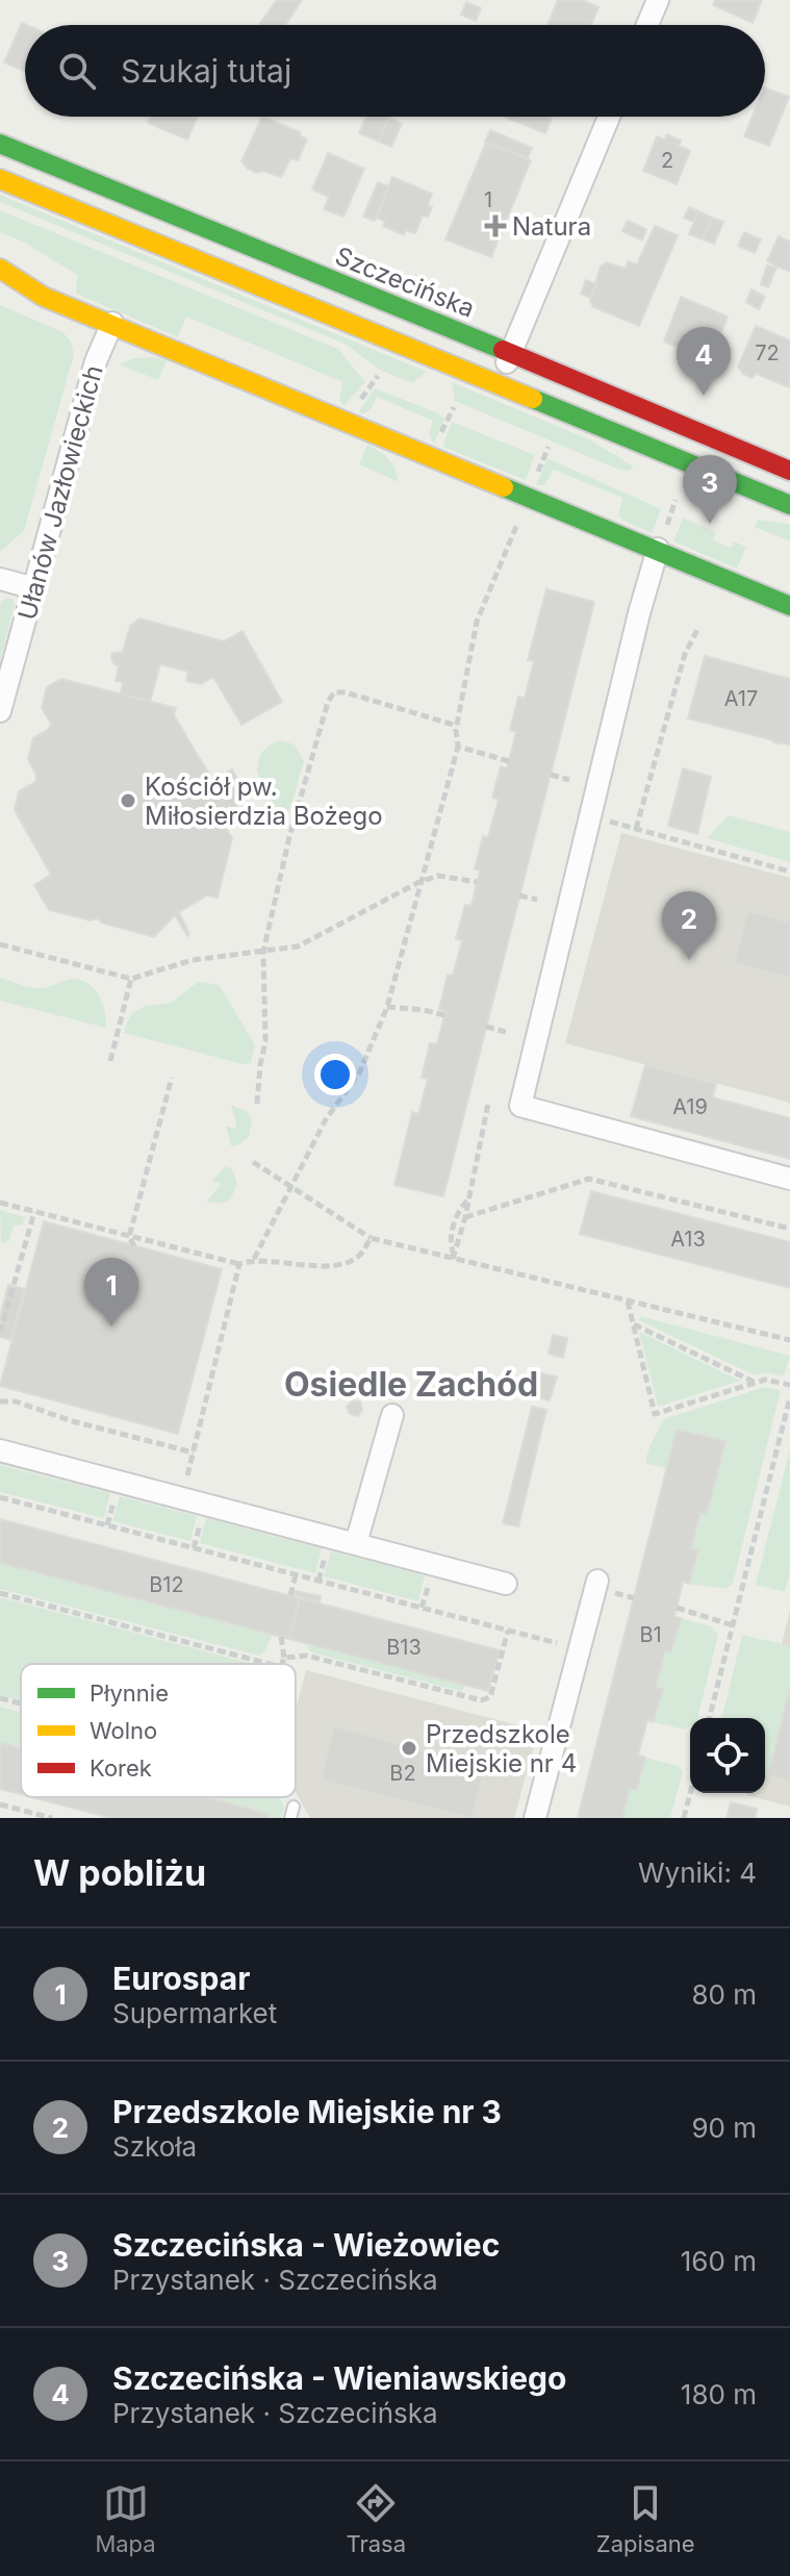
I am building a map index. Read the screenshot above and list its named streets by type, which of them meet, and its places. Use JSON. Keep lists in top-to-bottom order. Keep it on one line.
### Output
{"streets":{"main road":["Szczecińska"],"street":["Ułanów Jazłowieckich"]},"districts":["Osiedle Zachód"],"places":{"health":["Natura"],"other":["Kościół pw. Miłosierdzia Bożego","Przedszkole Miejskie nr 4"]},"house_numbers":["2","1","72","A17","A19","A13","B12","B1","B13","B2"],"legend":["Płynnie","Wolno","Korek"],"page":{"search":"Szukaj tutaj","pins":["4","3","2","1"],"heading":["W pobliżu","Wyniki: 4"],"list":[{"mark":"1","name":"Eurospar","note":"Supermarket","value":"80 m"},{"mark":"2","name":"Przedszkole Miejskie nr 3","note":"Szkoła","value":"90 m"},{"mark":"3","name":"Szczecińska - Wieżowiec","note":"Przystanek · Szczecińska","value":"160 m"},{"mark":"4","name":"Szczecińska - Wieniawskiego","note":"Przystanek · Szczecińska","value":"180 m"}],"nav":["Mapa","Trasa","Zapisane"]}}
